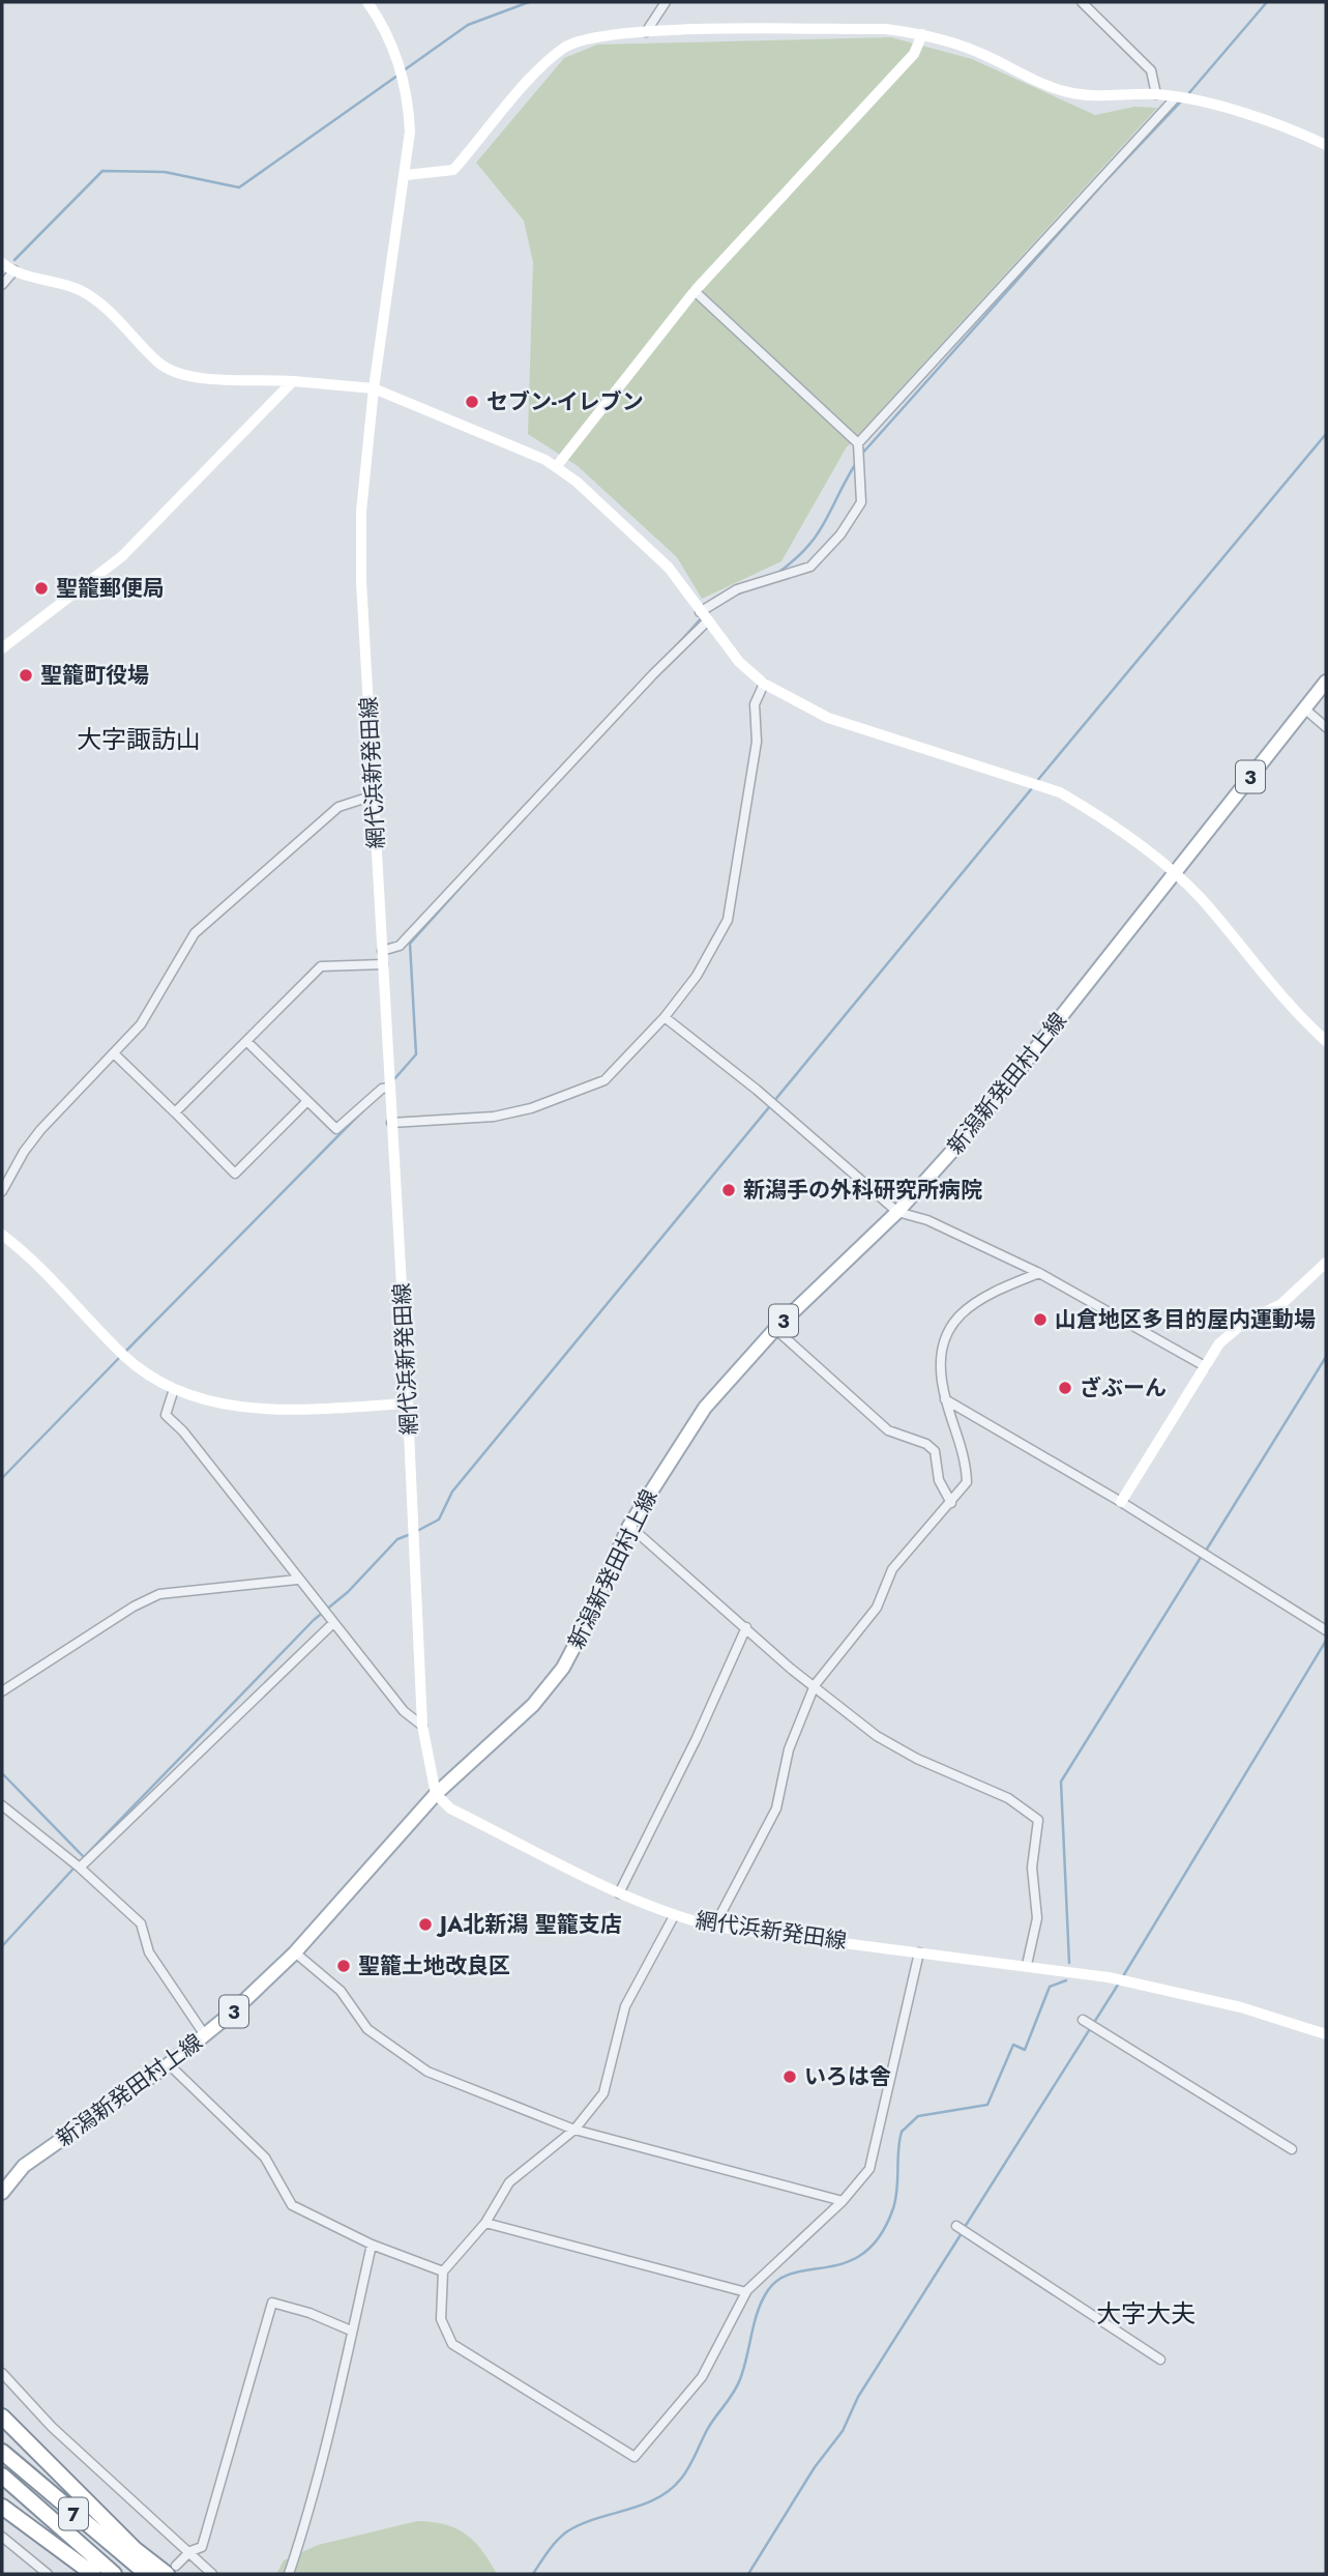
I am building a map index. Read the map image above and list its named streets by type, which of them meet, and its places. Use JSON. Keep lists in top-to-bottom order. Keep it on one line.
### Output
{"streets":{"highway":["7"],"main road":["3","新潟新発田村上線"],"street":["網代浜新発田線"]},"crossings":[["網代浜新発田線","新潟新発田村上線"]],"districts":["大字諏訪山","大字大夫"],"places":["セブン-イレブン","聖籠郵便局","聖籠町役場","新潟手の外科研究所病院","山倉地区多目的屋内運動場","ざぶーん","JA北新潟 聖籠支店","聖籠土地改良区","いろは舎"]}
